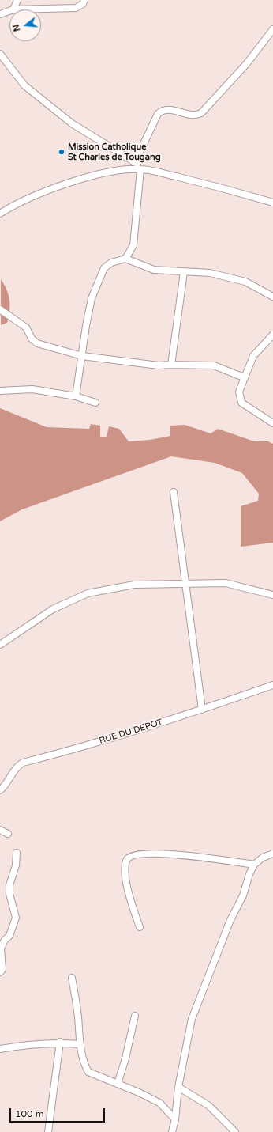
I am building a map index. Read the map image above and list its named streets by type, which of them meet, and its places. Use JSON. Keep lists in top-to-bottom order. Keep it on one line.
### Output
{"streets":{"street":["RUE DU DEPOT"]},"places":["Mission Catholique St Charles de Tougang"],"scale_bar":"100 m","north":"left"}
